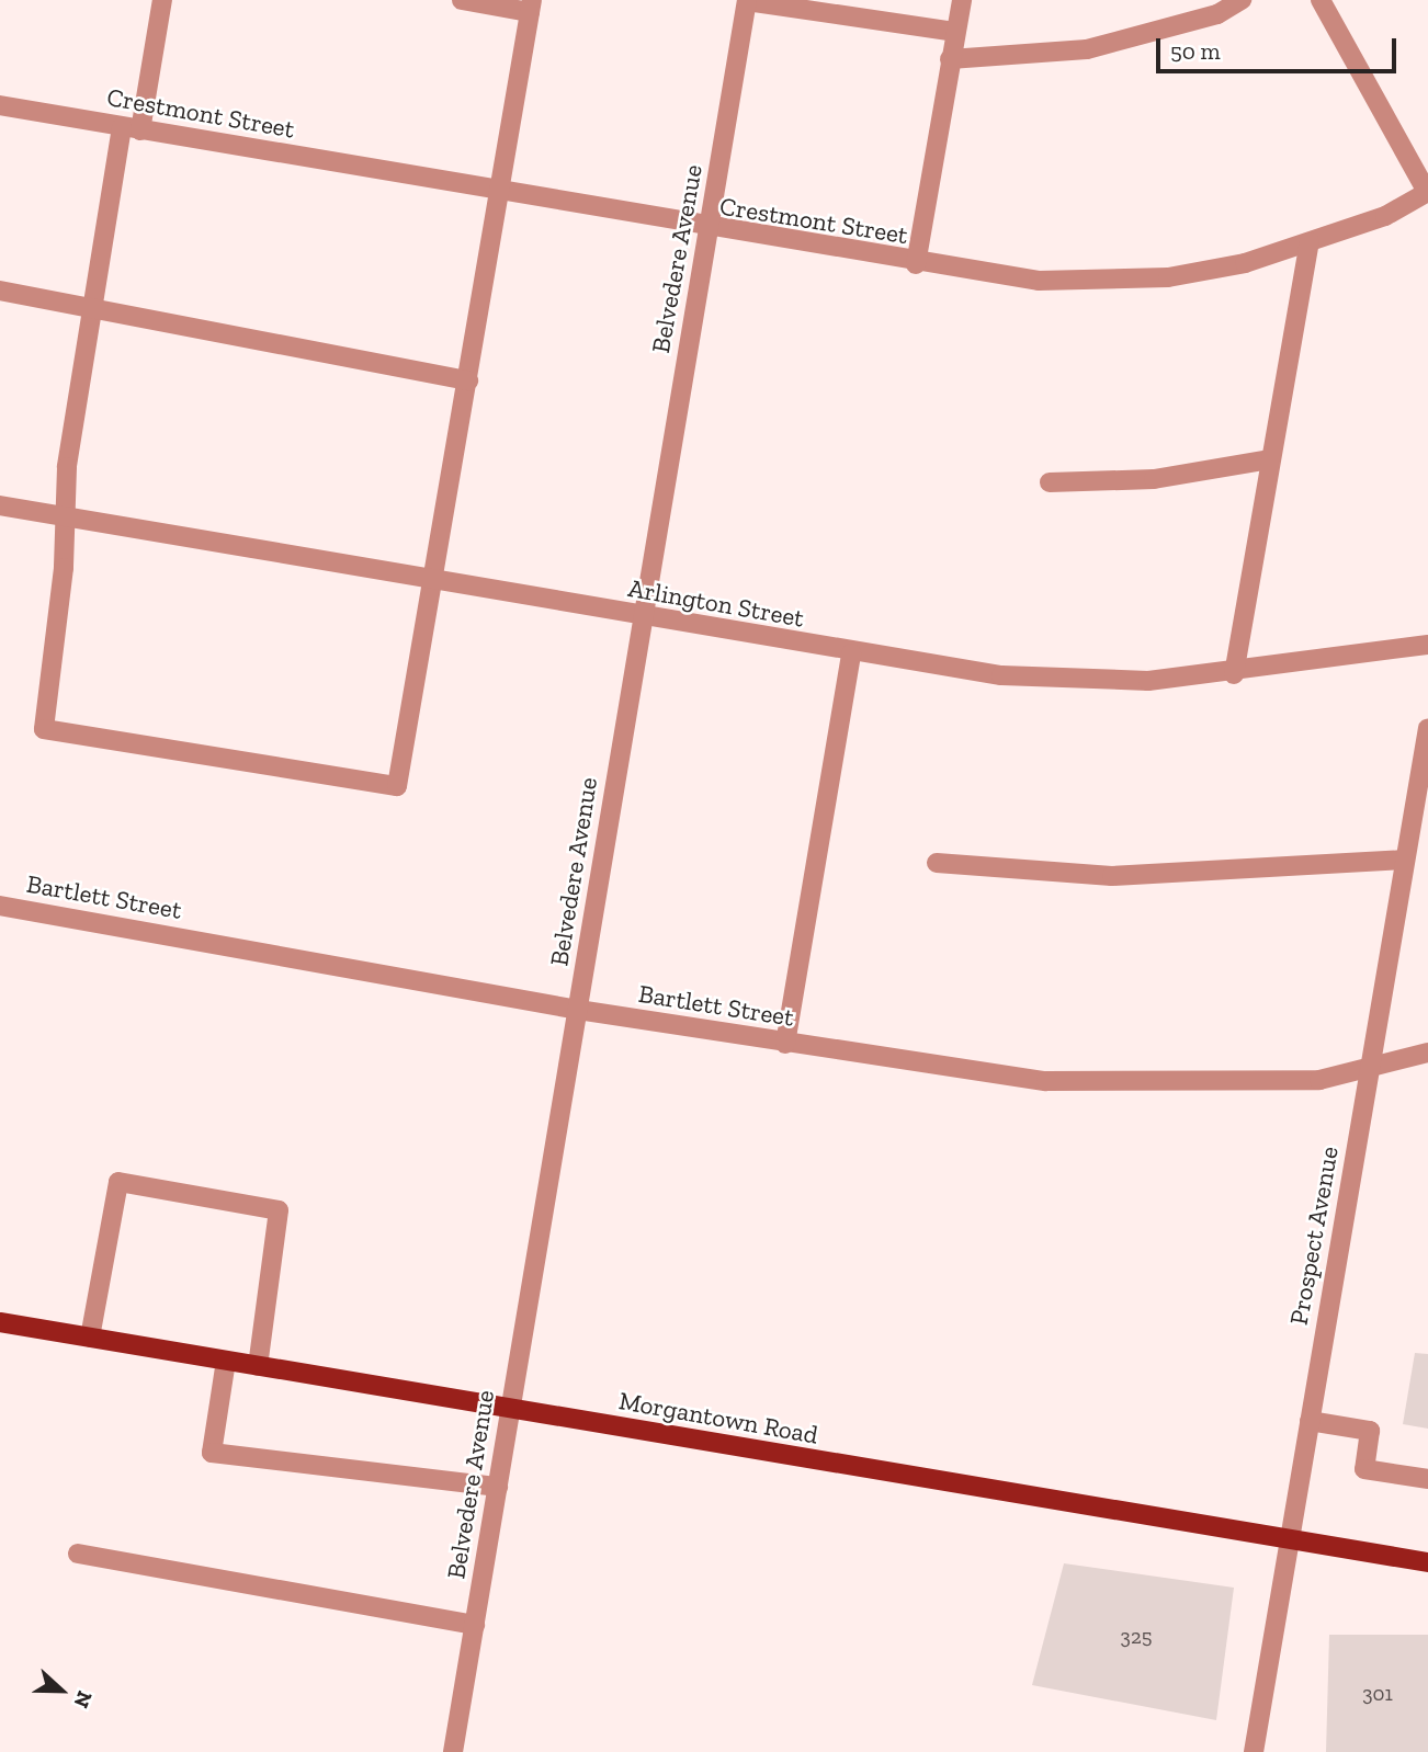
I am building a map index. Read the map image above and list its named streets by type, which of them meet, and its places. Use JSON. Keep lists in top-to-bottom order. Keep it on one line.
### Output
{"streets":{"main road":["Morgantown Road"],"street":["Crestmont Street","Belvedere Avenue","Arlington Street","Bartlett Street","Prospect Avenue"]},"crossings":[["Crestmont Street","Belvedere Avenue"],["Belvedere Avenue","Arlington Street"],["Belvedere Avenue","Bartlett Street"],["Belvedere Avenue","Morgantown Road"],["Bartlett Street","Prospect Avenue"],["Prospect Avenue","Morgantown Road"]],"house_numbers":["325","301"],"scale_bar":"50 m","north":"right"}
